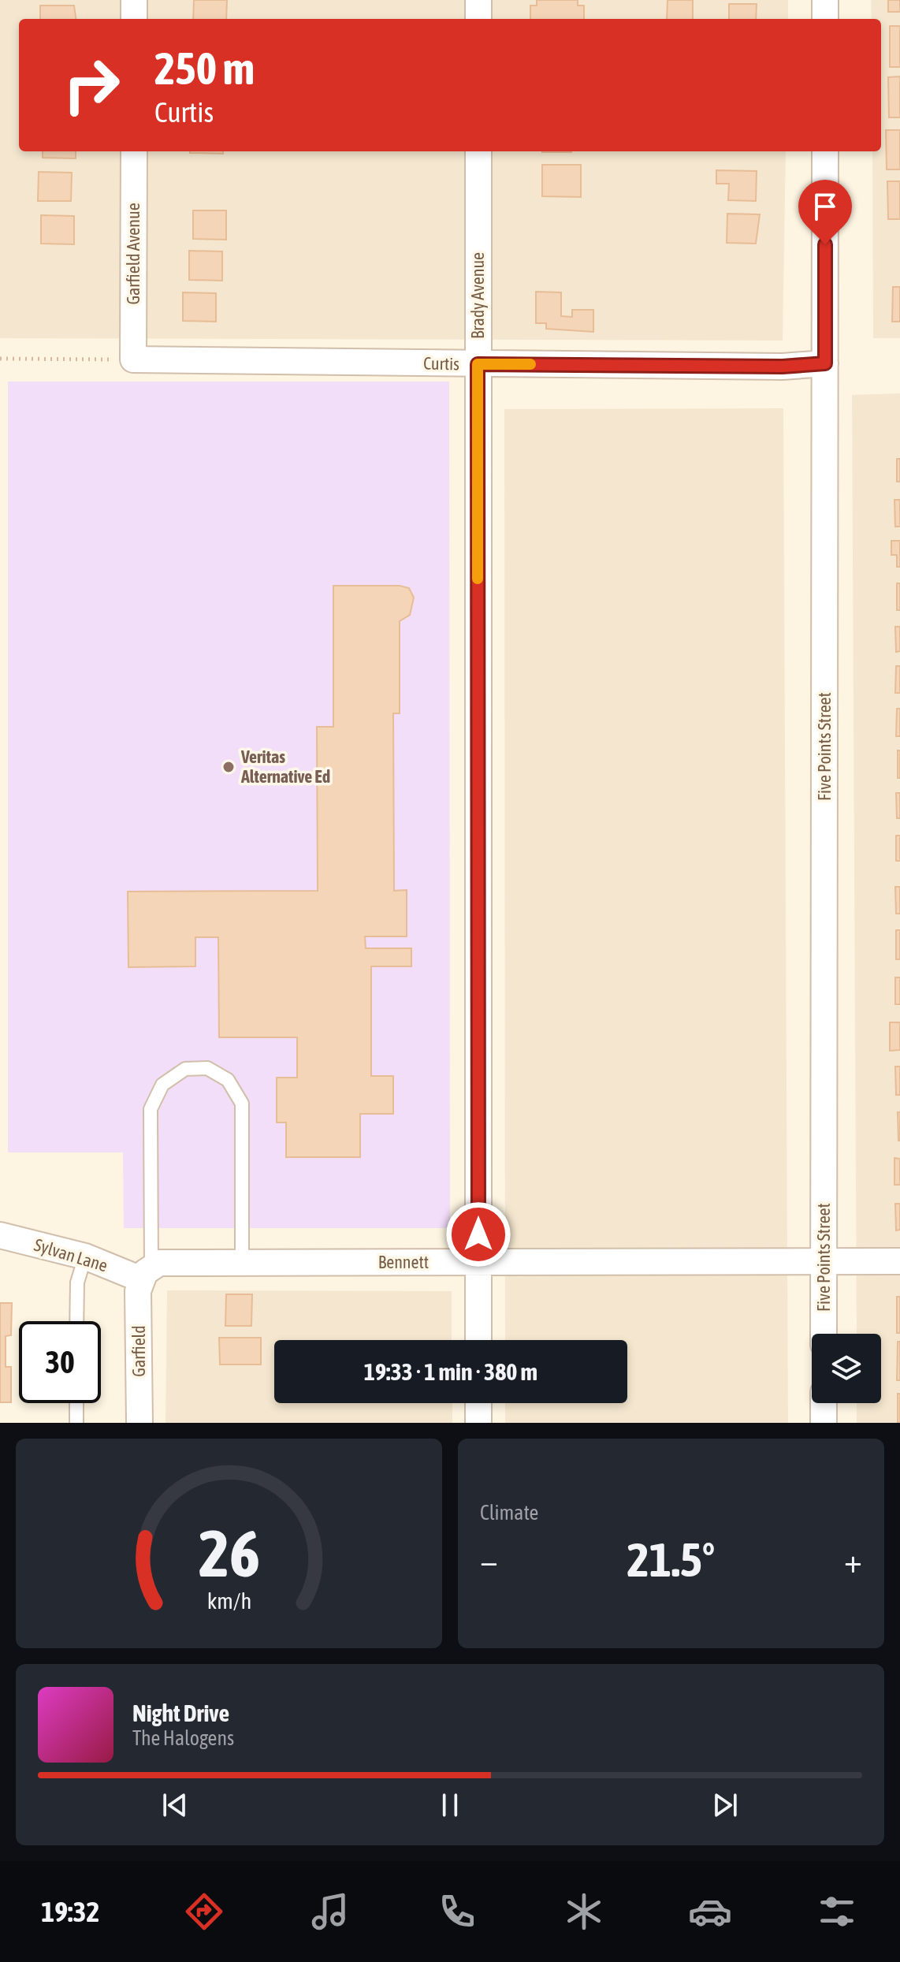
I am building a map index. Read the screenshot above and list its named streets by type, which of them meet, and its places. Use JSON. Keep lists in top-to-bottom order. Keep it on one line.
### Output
{"streets":{"street":["Garfield Avenue","Brady Avenue","Curtis","Five Points Street","Sylvan Lane","Bennett","Garfield"]},"crossings":[["Garfield Avenue","Curtis"],["Brady Avenue","Curtis"],["Brady Avenue","Bennett"],["Curtis","Five Points Street"],["Five Points Street","Bennett"],["Sylvan Lane","Bennett"],["Sylvan Lane","Garfield"],["Bennett","Garfield"]],"places":["Veritas Alternative Ed"],"page":{"turn":["250 m","Curtis"],"limit":"30","trip":"19:33 · 1 min · 380 m","tile":"Climate","heat":["−","21.5°","+"],"song":["Night Drive","The Halogens"],"tabs":"19:32","gauge":["26","km/h"]}}
